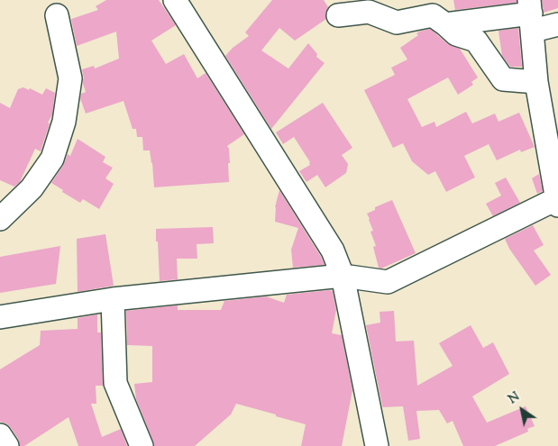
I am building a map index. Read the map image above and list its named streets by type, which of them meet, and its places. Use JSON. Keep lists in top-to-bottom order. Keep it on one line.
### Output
{"north":"top left"}
